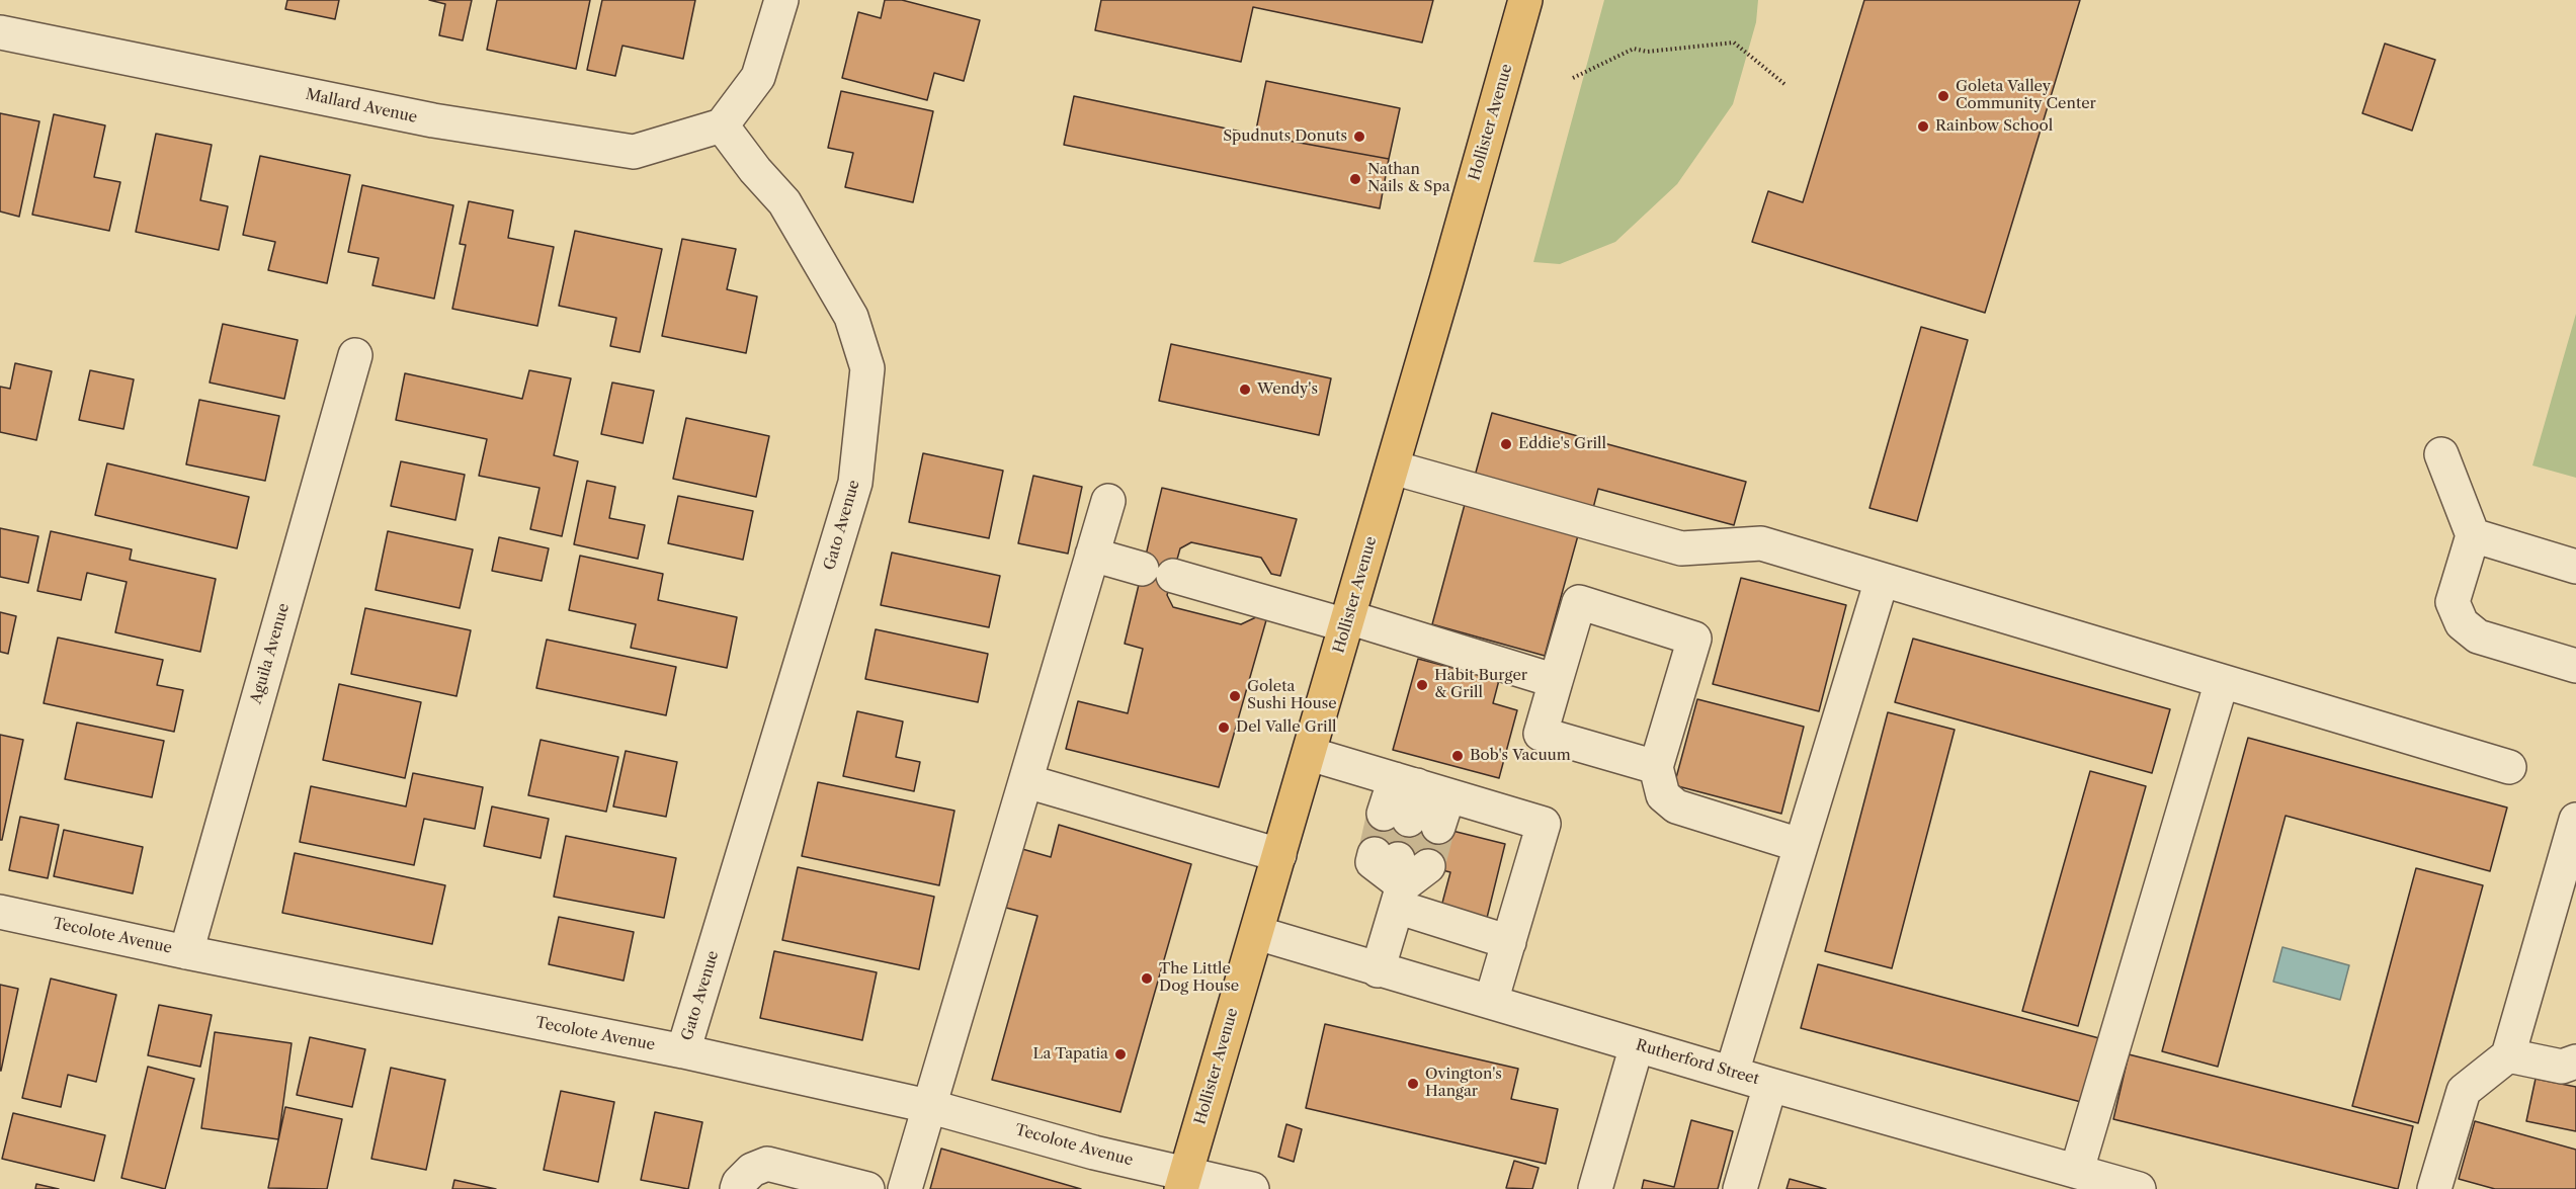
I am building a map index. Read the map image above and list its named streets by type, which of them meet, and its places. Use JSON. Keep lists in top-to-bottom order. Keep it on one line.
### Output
{"streets":{"main road":["Hollister Avenue"],"street":["Mallard Avenue","Gato Avenue","Aguila Avenue","Tecolote Avenue","Rutherford Street"]},"crossings":[["Mallard Avenue","Gato Avenue"],["Hollister Avenue","Tecolote Avenue"],["Hollister Avenue","Rutherford Street"],["Gato Avenue","Tecolote Avenue"],["Aguila Avenue","Tecolote Avenue"]],"places":["Goleta Valley Community Center","Rainbow School","Spudnuts Donuts","Nathan Nails & Spa","Wendy's","Eddie's Grill","Habit Burger & Grill","Goleta Sushi House","Del Valle Grill","Bob's Vacuum","The Little Dog House","La Tapatia","Ovington's Hangar"]}
